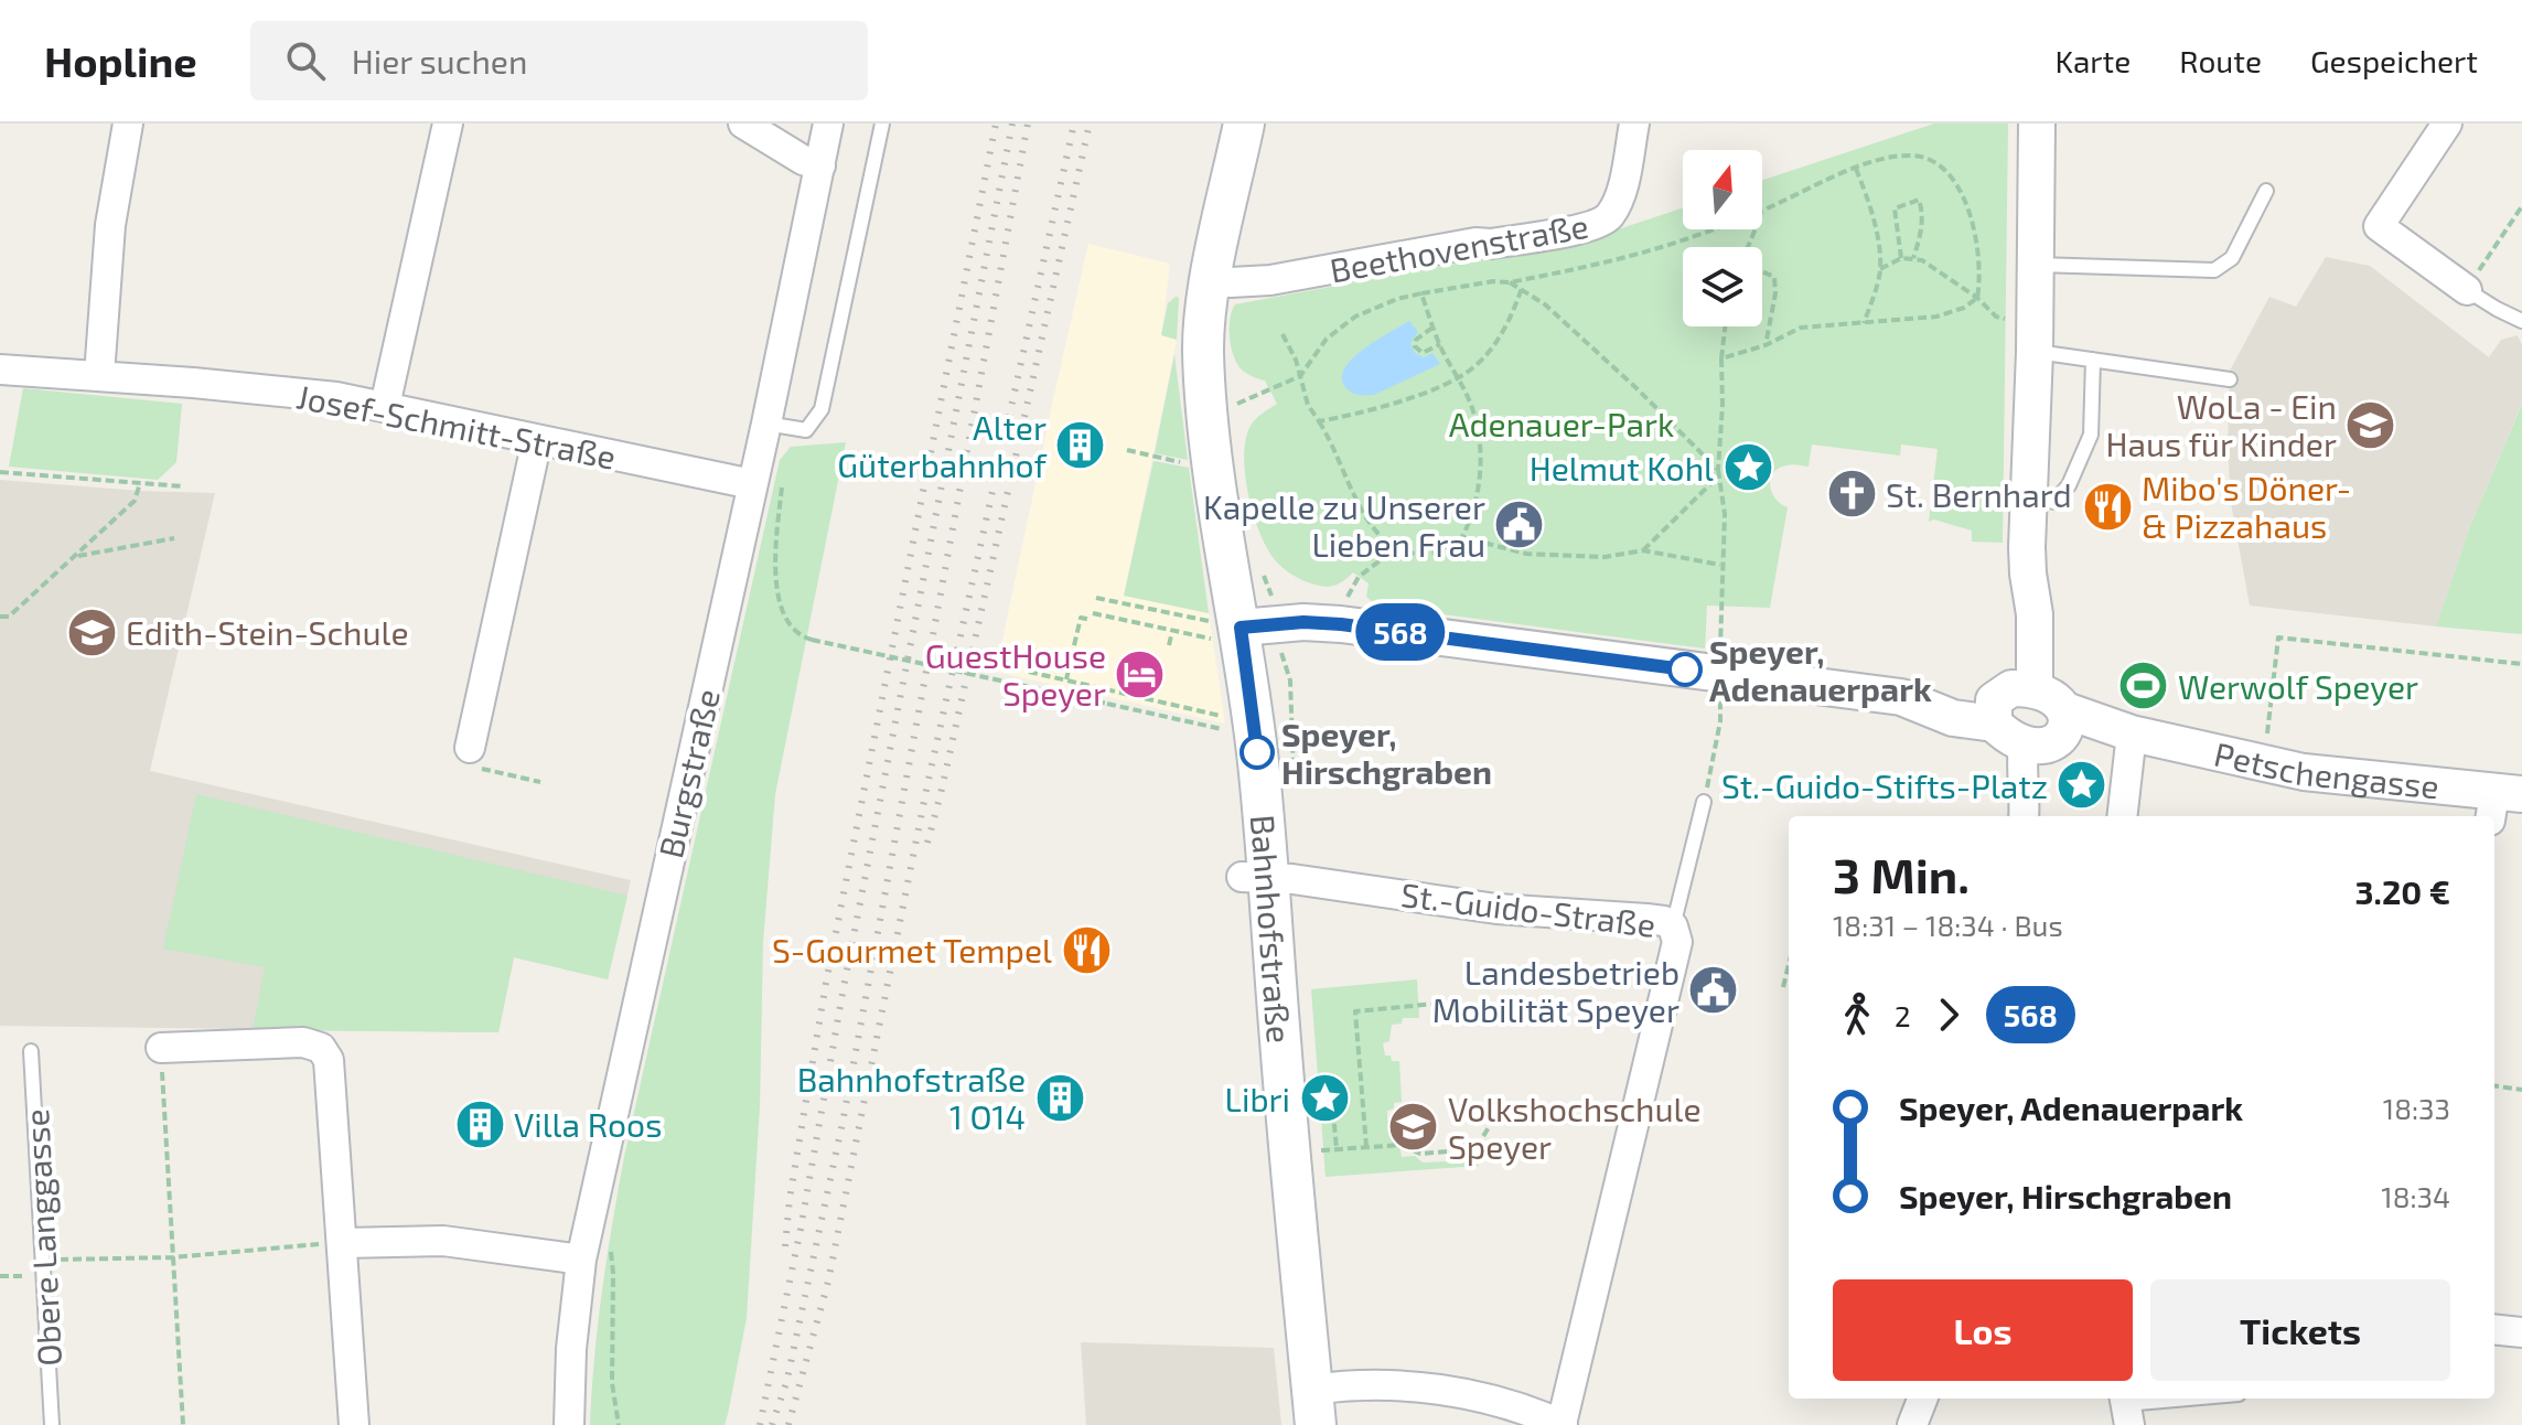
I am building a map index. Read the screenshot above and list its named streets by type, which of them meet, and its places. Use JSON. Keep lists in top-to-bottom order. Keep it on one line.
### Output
{"streets":{"main road":["Bahnhofstraße"],"street":["Beethovenstraße","Josef-Schmitt-Straße","Petschengasse","Burgstraße","St.-Guido-Straße"],"lane":["Obere Langgasse"]},"crossings":[["Beethovenstraße","Bahnhofstraße"],["Josef-Schmitt-Straße","Burgstraße"],["St.-Guido-Straße","Bahnhofstraße"]],"parks":["Adenauer-Park"],"places":{"school or university":["WoLa - Ein Haus für Kinder","Edith-Stein-Schule","Volkshochschule Speyer"],"building":["Alter Güterbahnhof","Bahnhofstraße 1 O14","Villa Roos"],"place":["Helmut Kohl","St.-Guido-Stifts-Platz","Libri"],"church":["St. Bernhard"],"restaurant":["Mibo's Döner- & Pizzahaus","S-Gourmet Tempel"],"public building":["Kapelle zu Unserer Lieben Frau","Landesbetrieb Mobilität Speyer"],"other":["Speyer, Adenauerpark","Speyer, Hirschgraben"],"hotel":["GuestHouse Speyer"],"sports":["Werwolf Speyer"]},"lines":["bus line 568"],"north":"top","page":{"header":"Hopline","search":"Hier suchen","nav":["Karte","Route","Gespeichert"],"on_map":"568","heading":["3 Min.","18:31 – 18:34 · Bus","3.20 €"],"legs":["2","568"],"list":[{"name":"Speyer, Adenauerpark","value":"18:33"},{"name":"Speyer, Hirschgraben","value":"18:34"}],"buttons":["Los","Tickets"]}}
